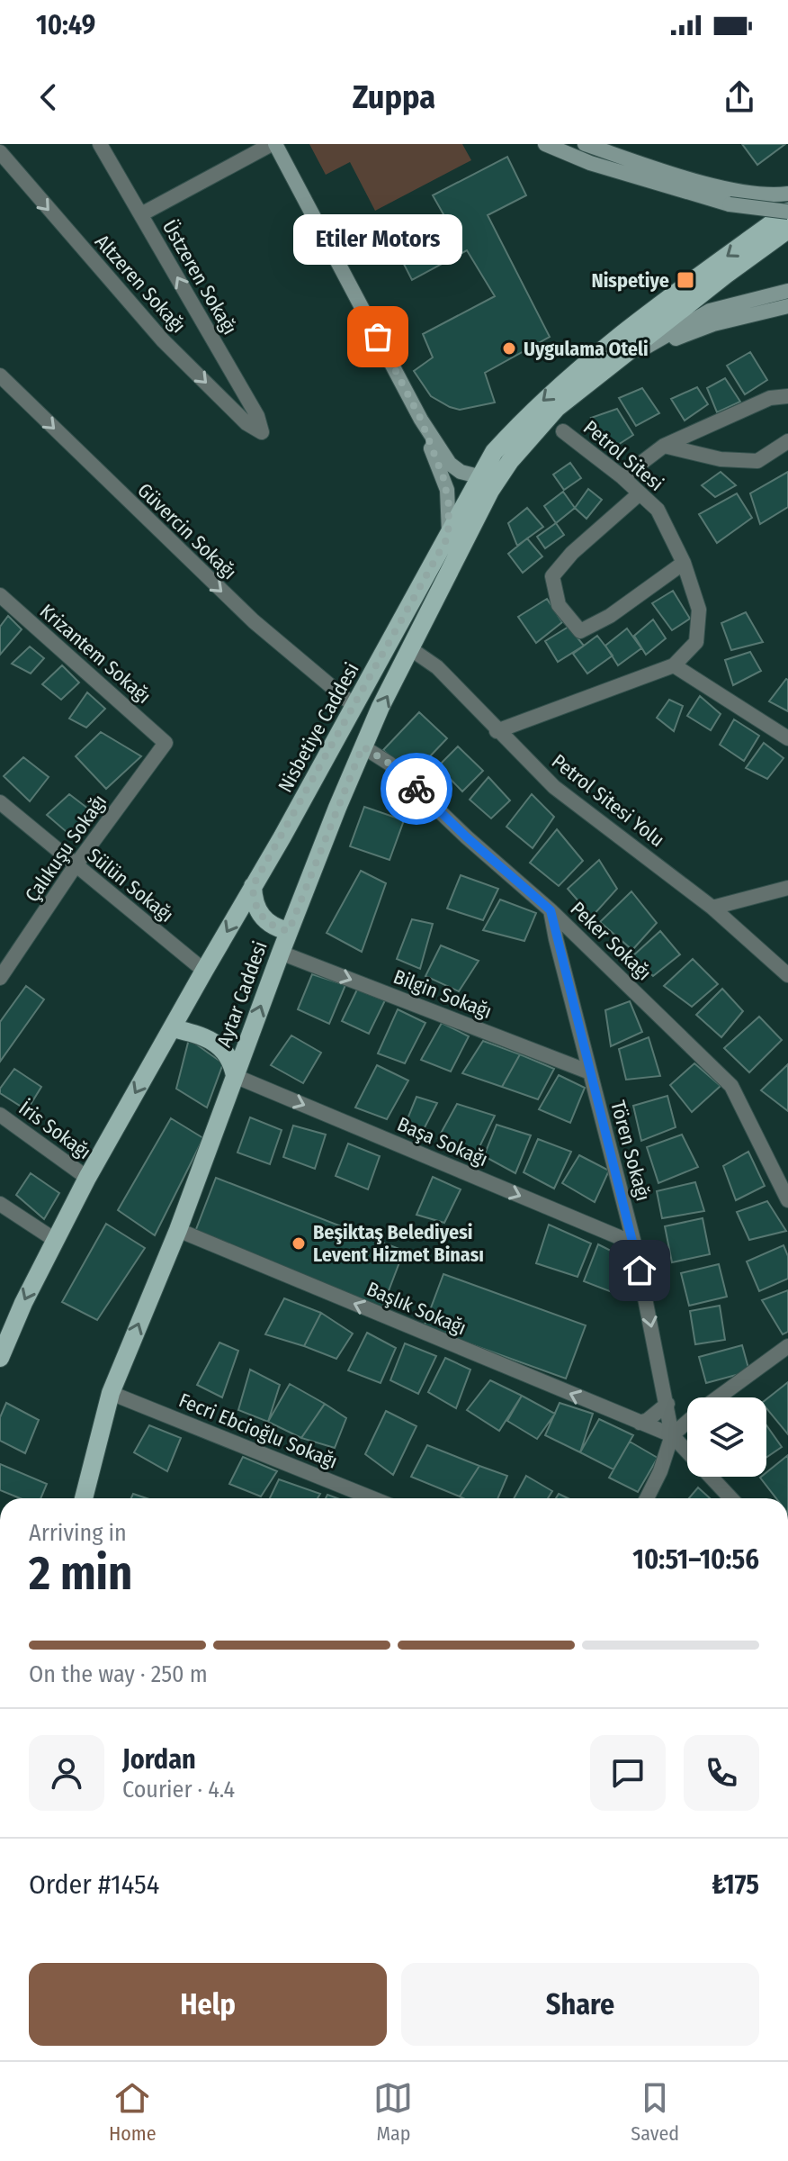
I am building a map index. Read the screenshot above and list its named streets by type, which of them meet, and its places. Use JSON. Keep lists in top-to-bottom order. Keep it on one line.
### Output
{"streets":{"main road":["Nisbetiye Caddesi","Aytar Caddesi"],"street":["Üstzeren Sokağı","Altzeren Sokağı","Petrol Sitesi","Güvercin Sokağı","Krizantem Sokağı","Petrol Sitesi Yolu","Çalıkuşu Sokağı","Sülün Sokağı","Peker Sokağı","Bilgin Sokağı","İris Sokağı","Başa Sokağı","Tören Sokağı","Başlık Sokağı","Fecri Ebcioğlu Sokağı"]},"crossings":[["Üstzeren Sokağı","Altzeren Sokağı"],["Petrol Sitesi","Petrol Sitesi Yolu"],["Güvercin Sokağı","Nisbetiye Caddesi"],["Krizantem Sokağı","Çalıkuşu Sokağı"],["Nisbetiye Caddesi","Sülün Sokağı"],["Nisbetiye Caddesi","İris Sokağı"],["Petrol Sitesi Yolu","Aytar Caddesi"],["Çalıkuşu Sokağı","Sülün Sokağı"],["Peker Sokağı","Aytar Caddesi"],["Peker Sokağı","Tören Sokağı"],["Aytar Caddesi","Bilgin Sokağı"],["Aytar Caddesi","Başa Sokağı"],["Aytar Caddesi","Başlık Sokağı"],["Aytar Caddesi","Fecri Ebcioğlu Sokağı"],["Bilgin Sokağı","Tören Sokağı"],["Başa Sokağı","Tören Sokağı"],["Tören Sokağı","Başlık Sokağı"]],"one_way":["Üstzeren Sokağı","Altzeren Sokağı","Güvercin Sokağı","Aytar Caddesi","Bilgin Sokağı","Başa Sokağı","Başlık Sokağı"],"places":{"transit":["Nispetiye"],"other":["Etiler Motors","Uygulama Oteli","Beşiktaş Belediyesi Levent Hizmet Binası"]},"page":{"status":"10:49","header":"Zuppa","bubble":"Etiler Motors","heading":["2 min","Arriving in","10:51–10:56"],"panel":["Jordan","Courier · 4.4","Order #1454","₺175"],"bar":"On the way · 250 m","buttons":["Help","Share"],"tabs":["Home","Map","Saved"]}}
